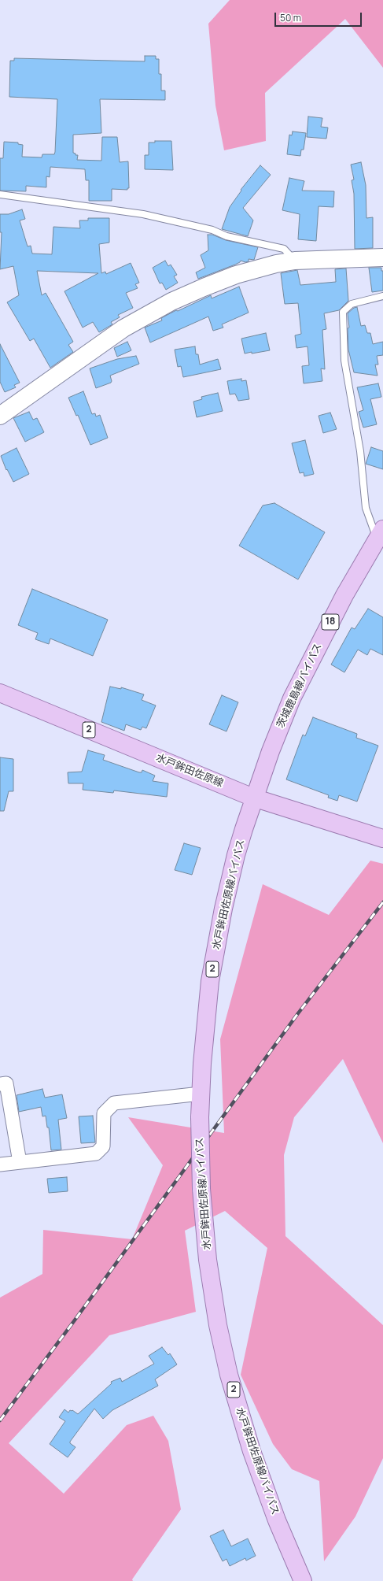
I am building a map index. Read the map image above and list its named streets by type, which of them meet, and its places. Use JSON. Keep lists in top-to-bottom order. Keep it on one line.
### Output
{"streets":{"main road":["18","茨城鹿島線バイパス","2","水戸鉾田佐原線","水戸鉾田佐原線バイパス"]},"crossings":[["茨城鹿島線バイパス","水戸鉾田佐原線"],["茨城鹿島線バイパス","水戸鉾田佐原線バイパス"],["水戸鉾田佐原線","水戸鉾田佐原線バイパス"]],"scale_bar":"50 m"}
